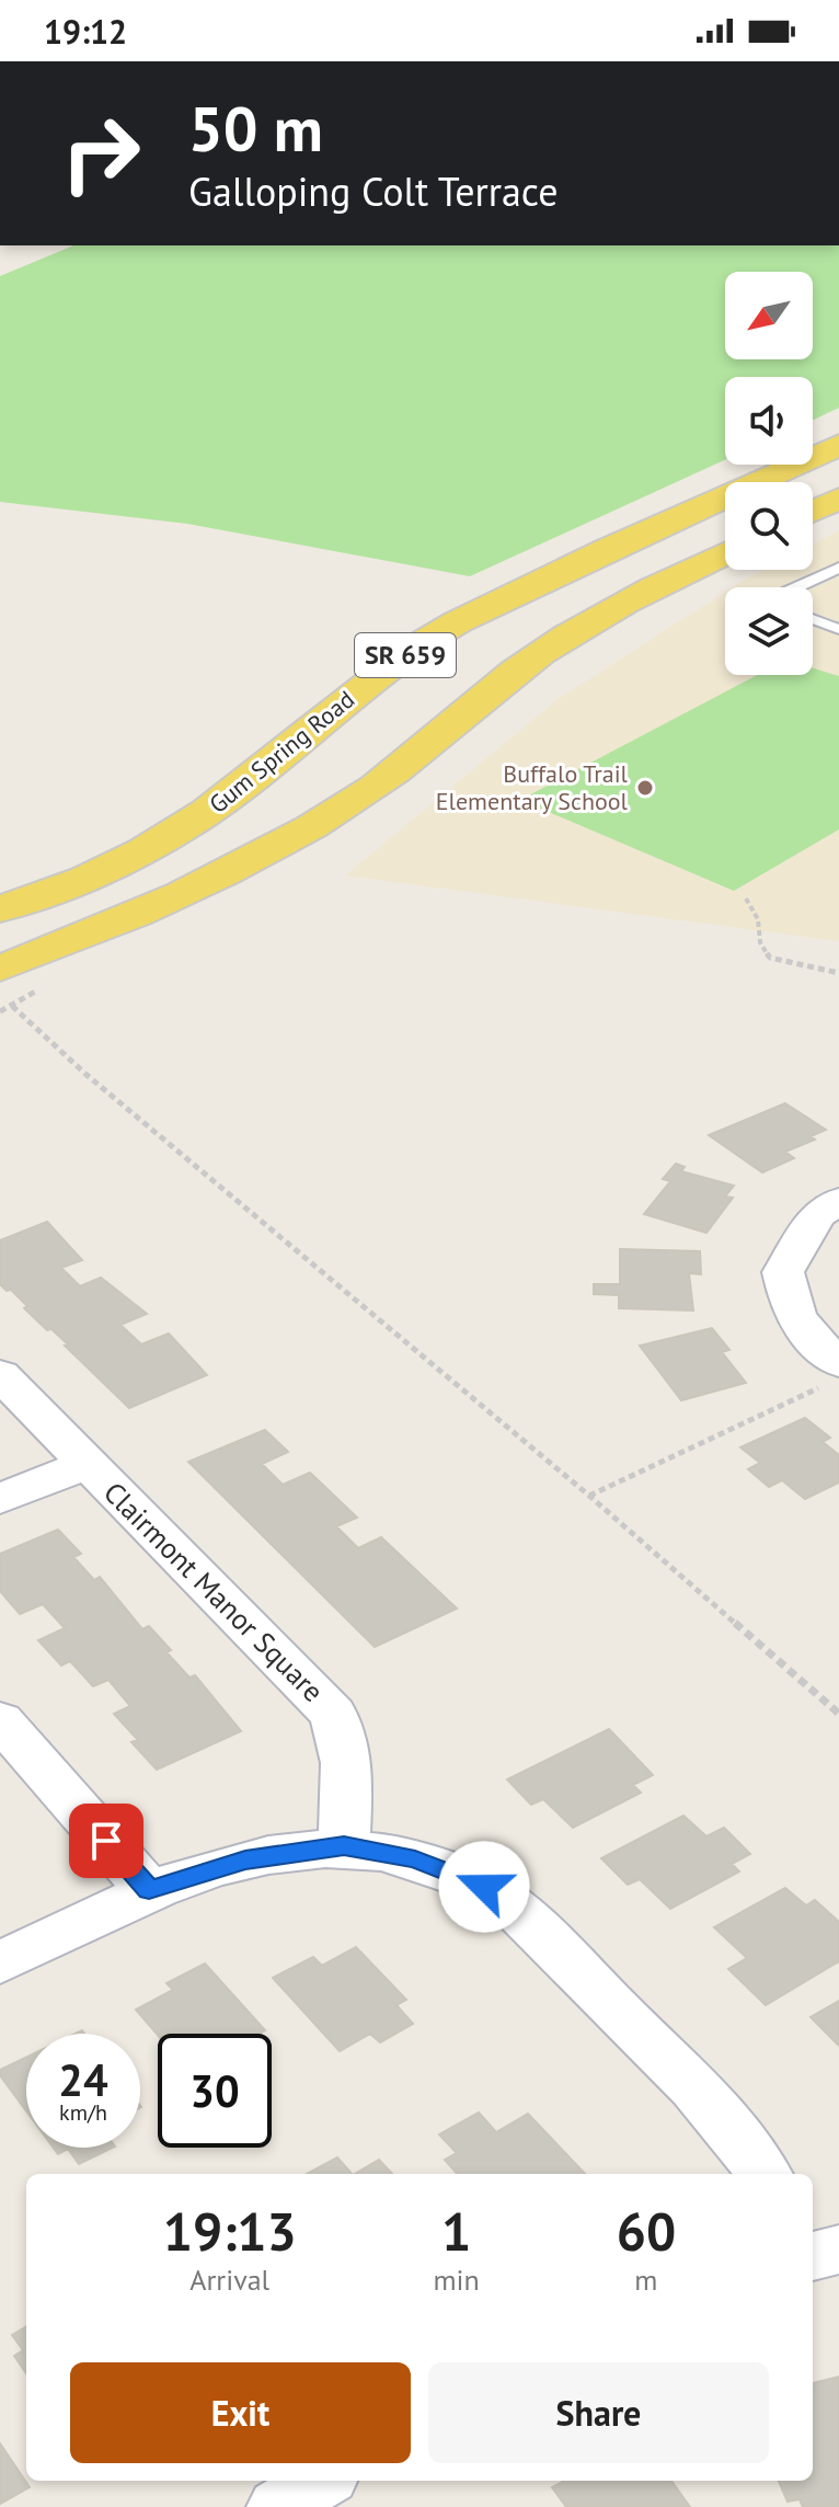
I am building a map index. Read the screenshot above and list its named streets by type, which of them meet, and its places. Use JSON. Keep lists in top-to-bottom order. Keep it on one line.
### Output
{"streets":{"main road":["SR 659","Gum Spring Road"],"street":["Clairmont Manor Square"]},"places":["Buffalo Trail Elementary School"],"north":"bottom left","page":{"status":"19:12","turn":["50 m","Galloping Colt Terrace"],"speed":"24 km/h","limit":"30","eta":["19:13","Arrival","1","min","60","m"],"buttons":["Exit","Share"]}}
